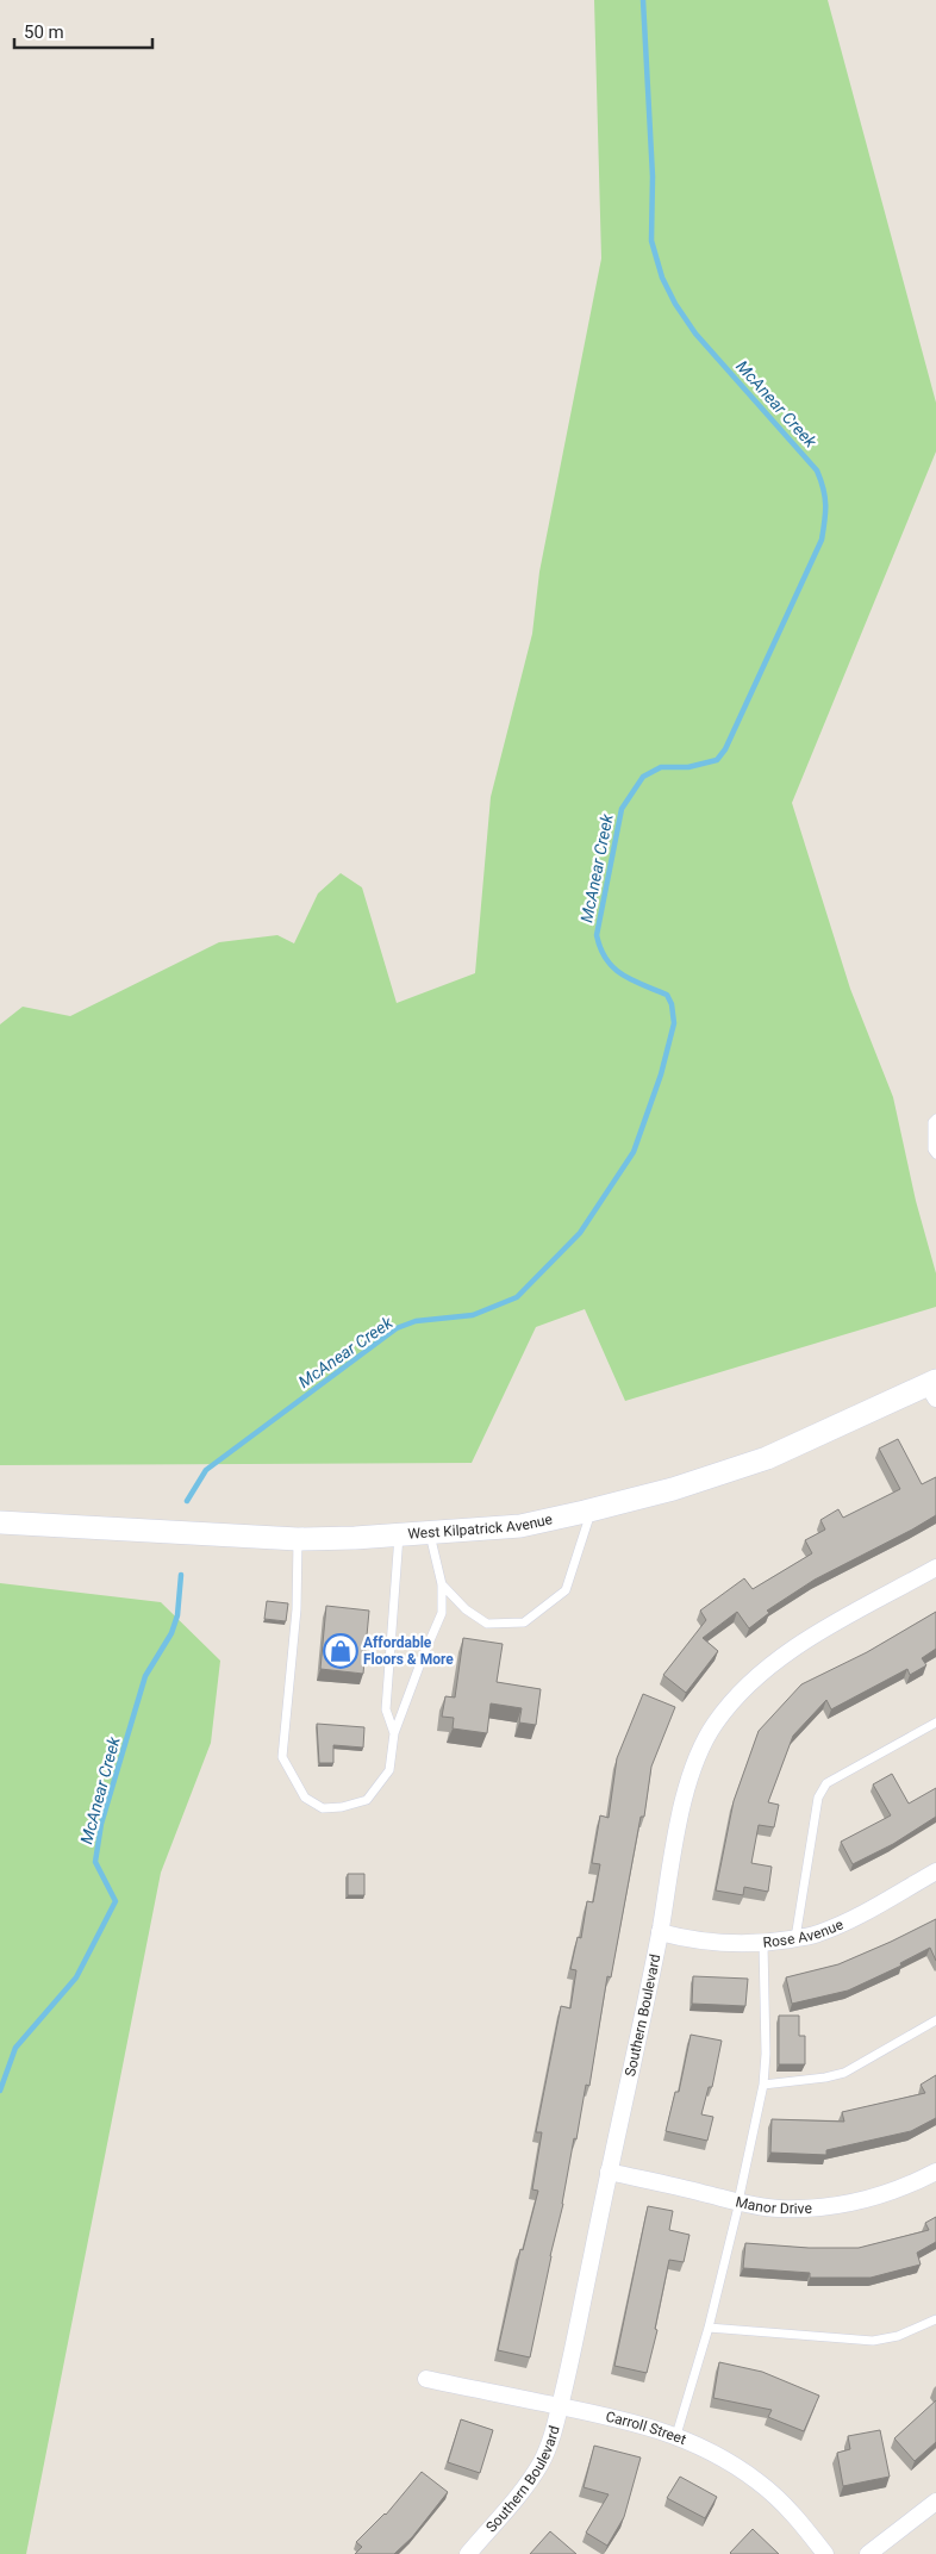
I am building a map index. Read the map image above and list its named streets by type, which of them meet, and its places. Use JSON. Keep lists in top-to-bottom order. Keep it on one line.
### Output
{"streets":{"main road":["West Kilpatrick Avenue"],"street":["Rose Avenue","Southern Boulevard","Manor Drive","Carroll Street"]},"crossings":[["Rose Avenue","Southern Boulevard"],["Southern Boulevard","Manor Drive"],["Southern Boulevard","Carroll Street"]],"water":["McAnear Creek"],"places":{"shop":["Affordable Floors & More"]},"scale_bar":"50 m"}
